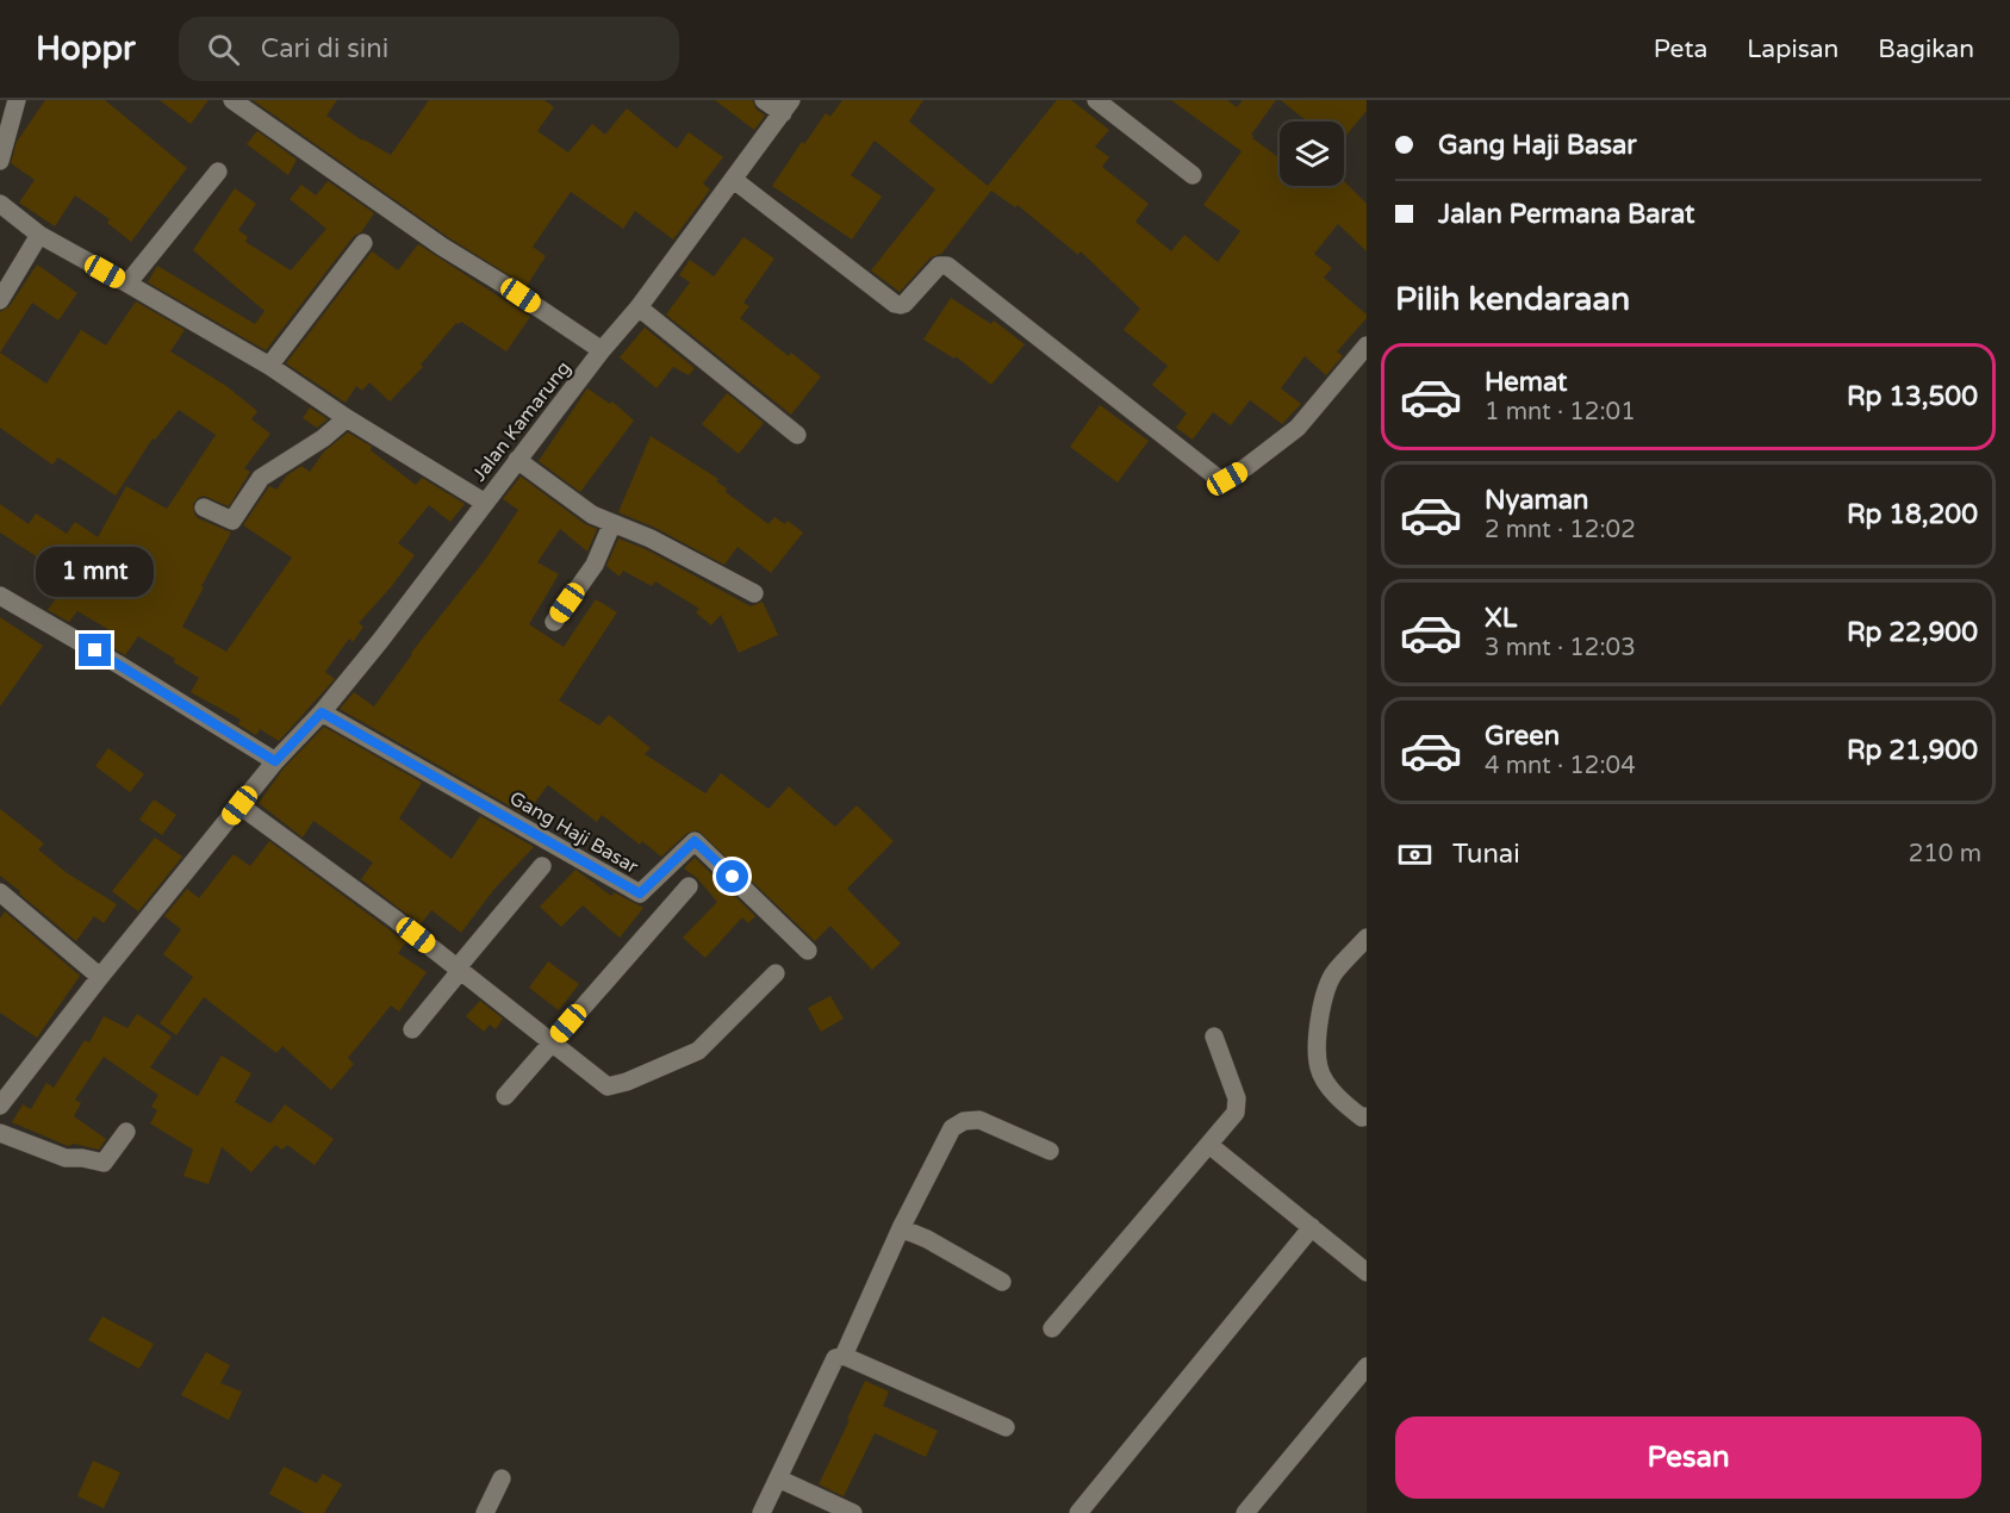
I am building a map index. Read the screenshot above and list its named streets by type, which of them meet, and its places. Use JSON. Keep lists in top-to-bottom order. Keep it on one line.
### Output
{"streets":{"street":["Jalan Kamarung","Gang Haji Basar"]},"crossings":[["Jalan Kamarung","Gang Haji Basar"]],"page":{"header":"Hoppr","search":"Cari di sini","nav":["Peta","Lapisan","Bagikan"],"banner":["Gang Haji Basar","Jalan Permana Barat"],"heading":"Pilih kendaraan","list":[{"name":"Hemat","note":"1 mnt · 12:01","value":"Rp 13,500"},{"name":"Nyaman","note":"2 mnt · 12:02","value":"Rp 18,200"},{"name":"XL","note":"3 mnt · 12:03","value":"Rp 22,900"},{"name":"Green","note":"4 mnt · 12:04","value":"Rp 21,900"}],"bubble":"1 mnt","pay":["Tunai","210 m"],"buttons":"Pesan"}}
